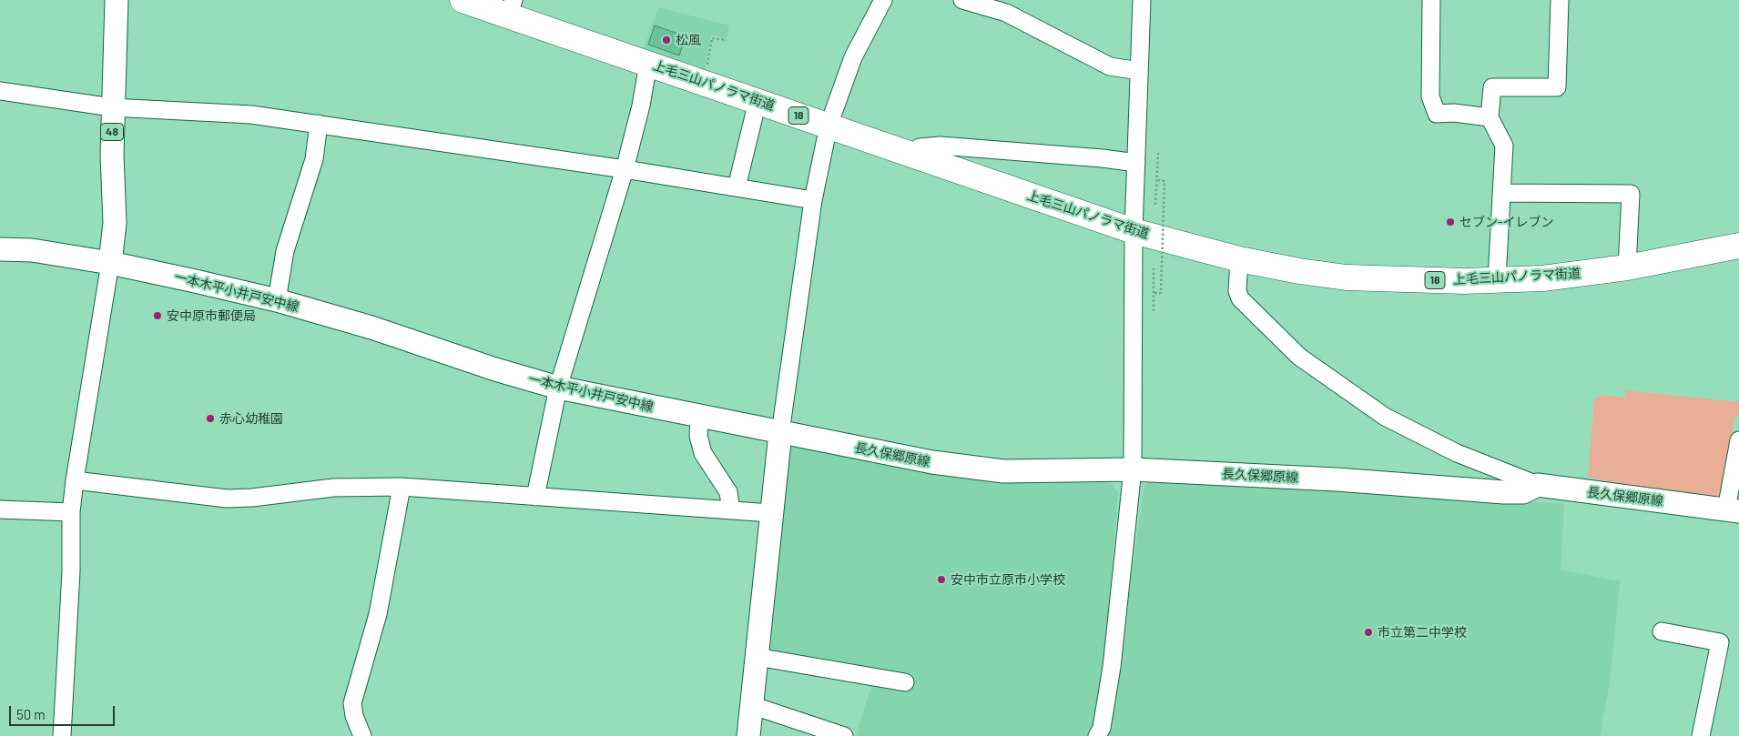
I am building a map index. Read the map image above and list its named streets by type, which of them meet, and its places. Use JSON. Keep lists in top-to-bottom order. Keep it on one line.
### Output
{"streets":{"highway":["上毛三山パノラマ街道","18"],"main road":["48","一本木平小井戸安中線","長久保郷原線"]},"crossings":[["48","一本木平小井戸安中線"],["一本木平小井戸安中線","長久保郷原線"]],"places":["松風","セブン-イレブン","安中原市郵便局","赤心幼稚園","安中市立原市小学校","市立第二中学校"],"scale_bar":"50 m"}
